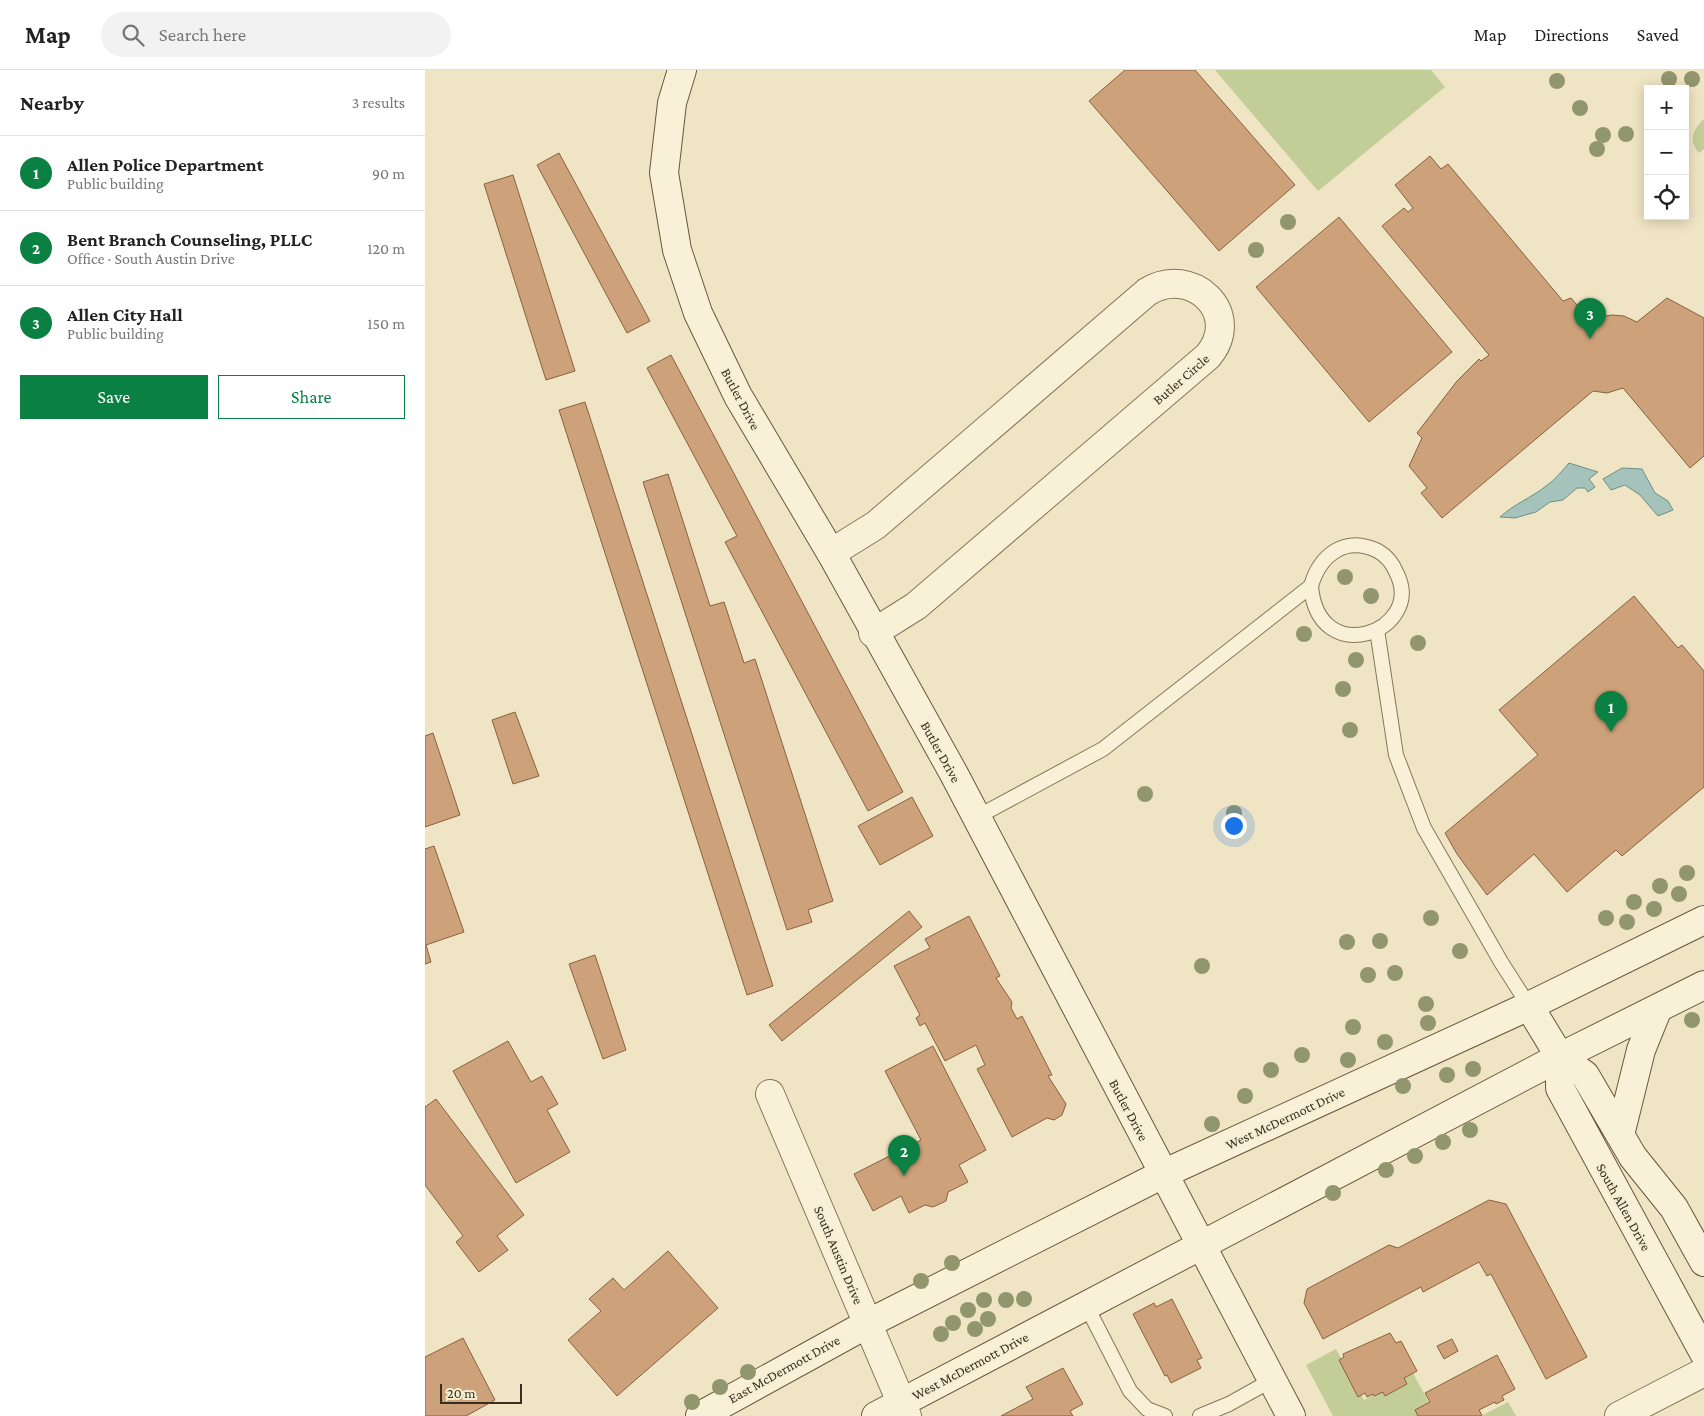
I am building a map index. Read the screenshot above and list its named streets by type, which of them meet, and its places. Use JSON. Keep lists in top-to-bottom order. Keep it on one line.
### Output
{"streets":{"street":["Butler Circle","Butler Drive","West McDermott Drive","South Allen Drive","South Austin Drive","East McDermott Drive"]},"crossings":[["Butler Circle","Butler Drive"],["Butler Drive","West McDermott Drive"],["West McDermott Drive","South Allen Drive"],["West McDermott Drive","South Austin Drive"],["West McDermott Drive","East McDermott Drive"],["South Austin Drive","East McDermott Drive"]],"scale_bar":"20 m","page":{"header":"Map","search":"Search here","nav":["Map","Directions","Saved"],"heading":["Nearby","3 results"],"map_buttons":["+","−"],"list":[{"mark":"1","name":"Allen Police Department","note":"Public building","value":"90 m"},{"mark":"2","name":"Bent Branch Counseling, PLLC","note":"Office · South Austin Drive","value":"120 m"},{"mark":"3","name":"Allen City Hall","note":"Public building","value":"150 m"}],"pins":["3","1","2"],"buttons":["Save","Share"],"scale":"20 m"}}
